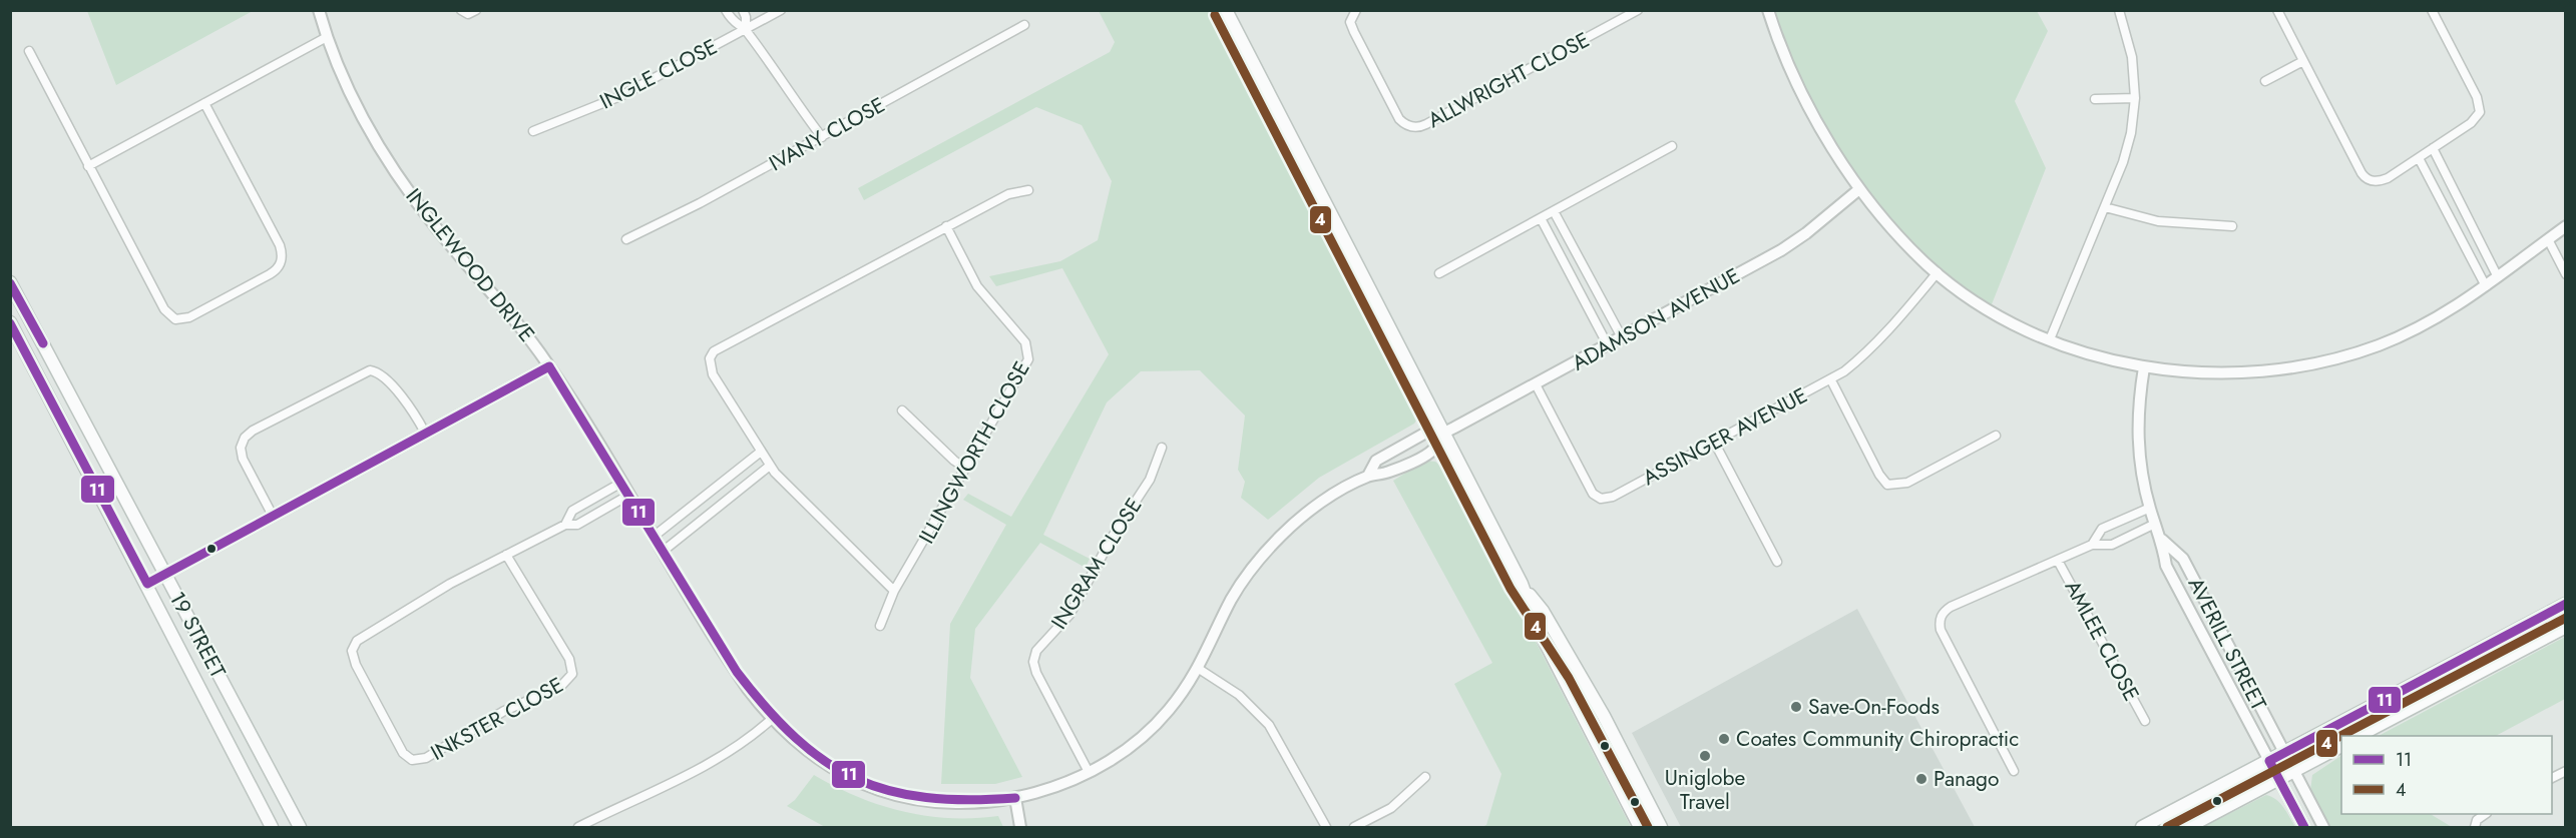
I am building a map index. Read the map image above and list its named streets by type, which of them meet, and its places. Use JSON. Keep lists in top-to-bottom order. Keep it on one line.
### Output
{"streets":{"main road":["19 STREET"],"street":["INGLE CLOSE","ALLWRIGHT CLOSE","IVANY CLOSE","INGLEWOOD DRIVE","ADAMSON AVENUE","ASSINGER AVENUE","ILLINGWORTH CLOSE","INGRAM CLOSE","AMLEE CLOSE","AVERILL STREET","INKSTER CLOSE"]},"crossings":[["INGLEWOOD DRIVE","ADAMSON AVENUE"],["INGLEWOOD DRIVE","INGRAM CLOSE"],["INGLEWOOD DRIVE","INKSTER CLOSE"],["ADAMSON AVENUE","ASSINGER AVENUE"]],"places":["Save-On-Foods","Coates Community Chiropractic","Uniglobe Travel","Panago"],"lines":["transit line 4","transit line 11"],"legend":["11","4"]}
